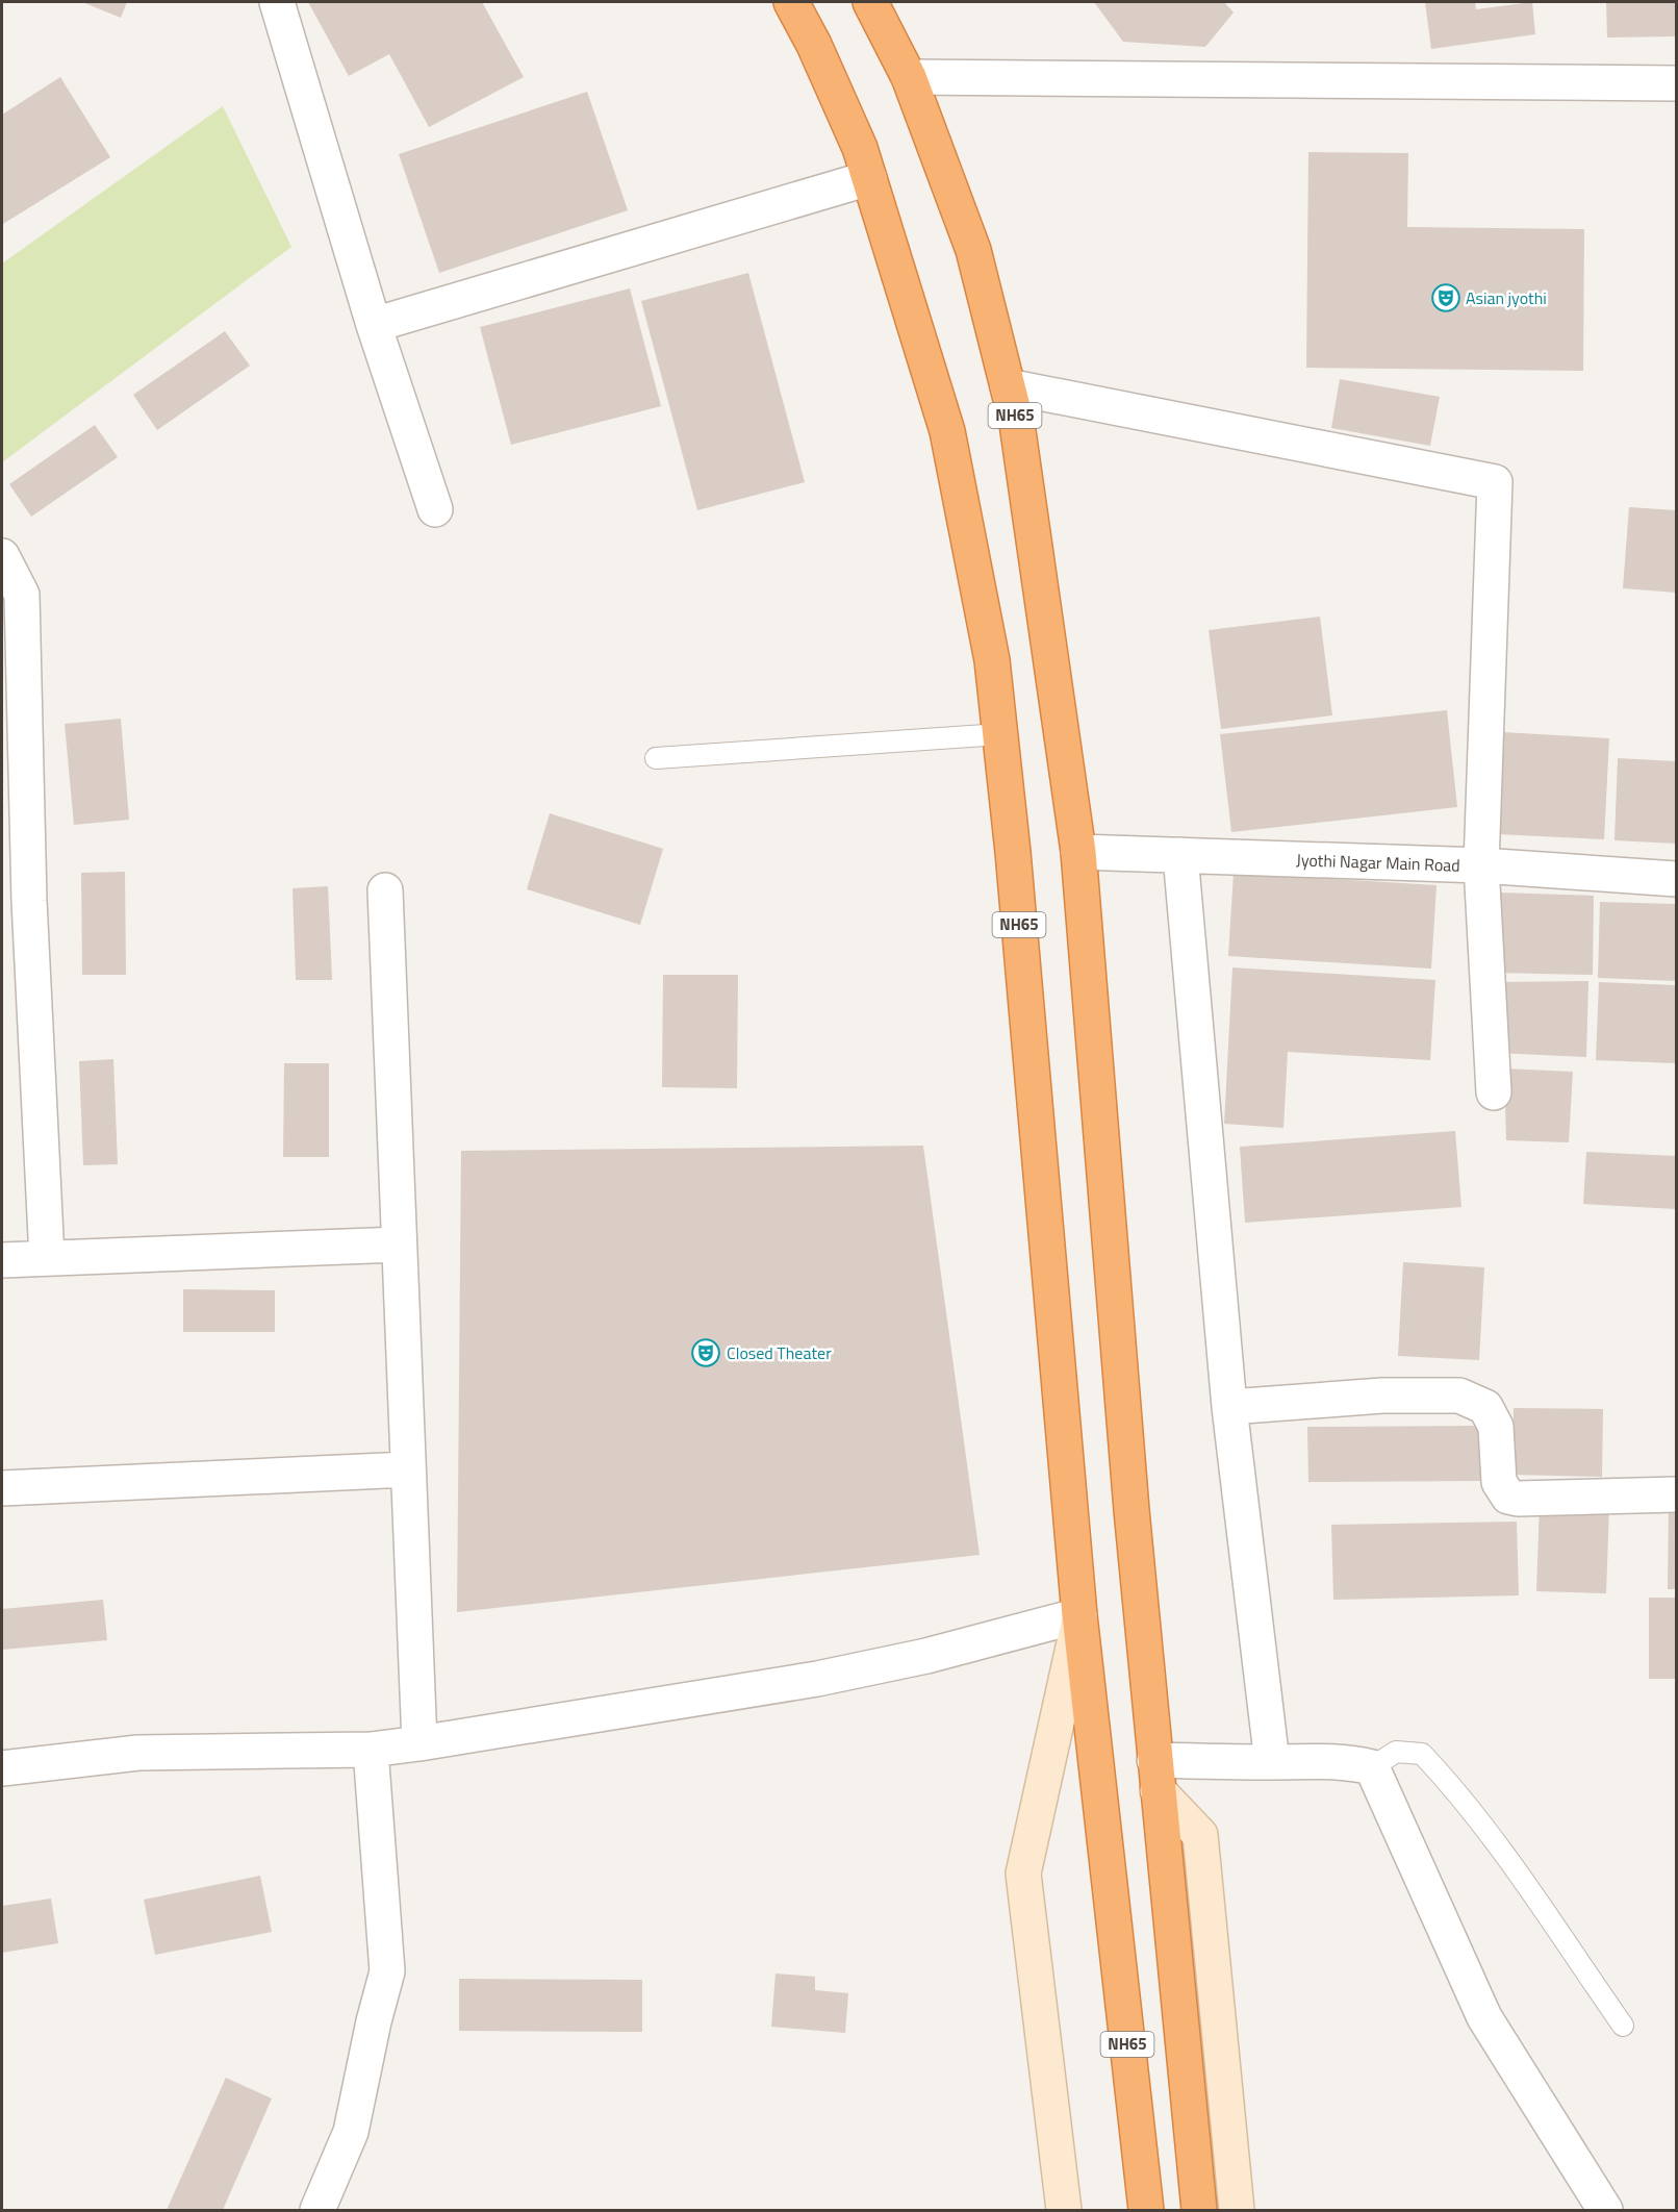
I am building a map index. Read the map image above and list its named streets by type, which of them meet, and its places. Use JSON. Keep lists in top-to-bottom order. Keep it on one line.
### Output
{"streets":{"highway":["NH65"],"street":["Jyothi Nagar Main Road"]},"crossings":[["NH65","Jyothi Nagar Main Road"]],"places":{"theatre":["Asian jyothi","Closed Theater"]}}
